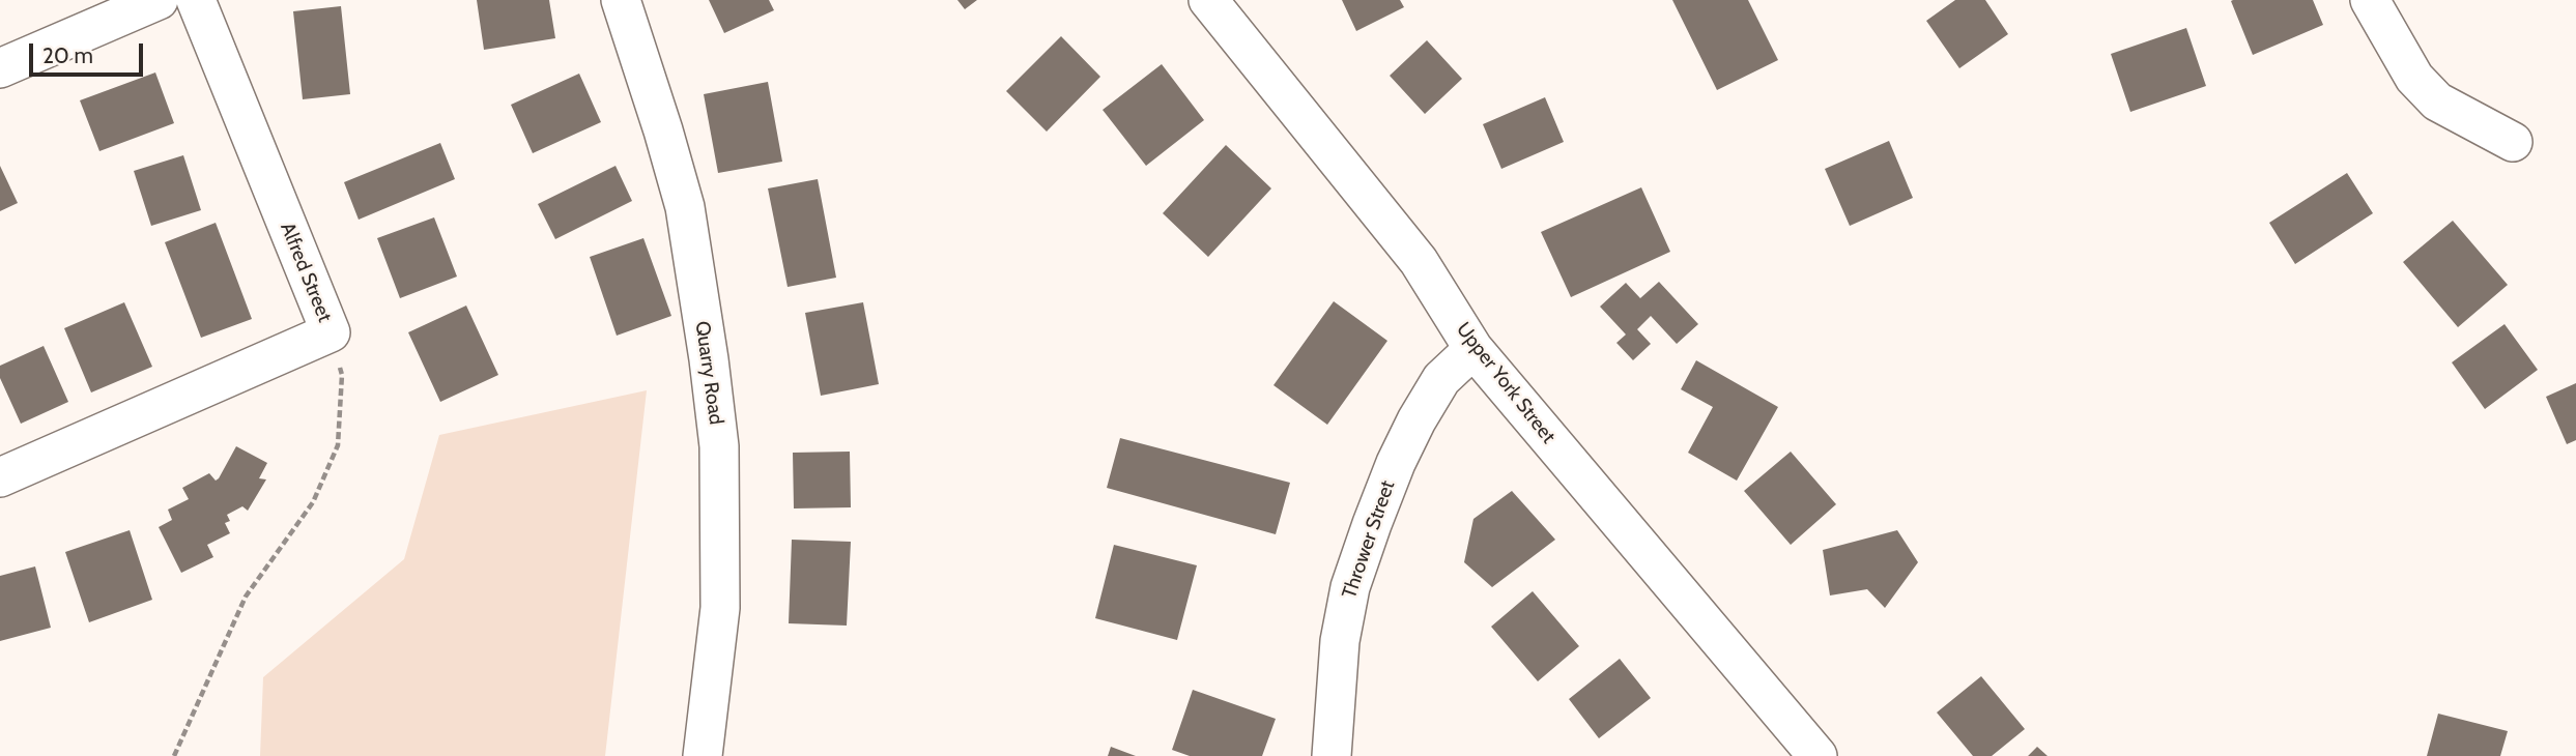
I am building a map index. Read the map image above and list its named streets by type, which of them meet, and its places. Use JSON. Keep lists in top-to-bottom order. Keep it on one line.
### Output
{"streets":{"street":["Alfred Street","Quarry Road","Upper York Street","Thrower Street"]},"crossings":[["Upper York Street","Thrower Street"]],"scale_bar":"20 m"}
